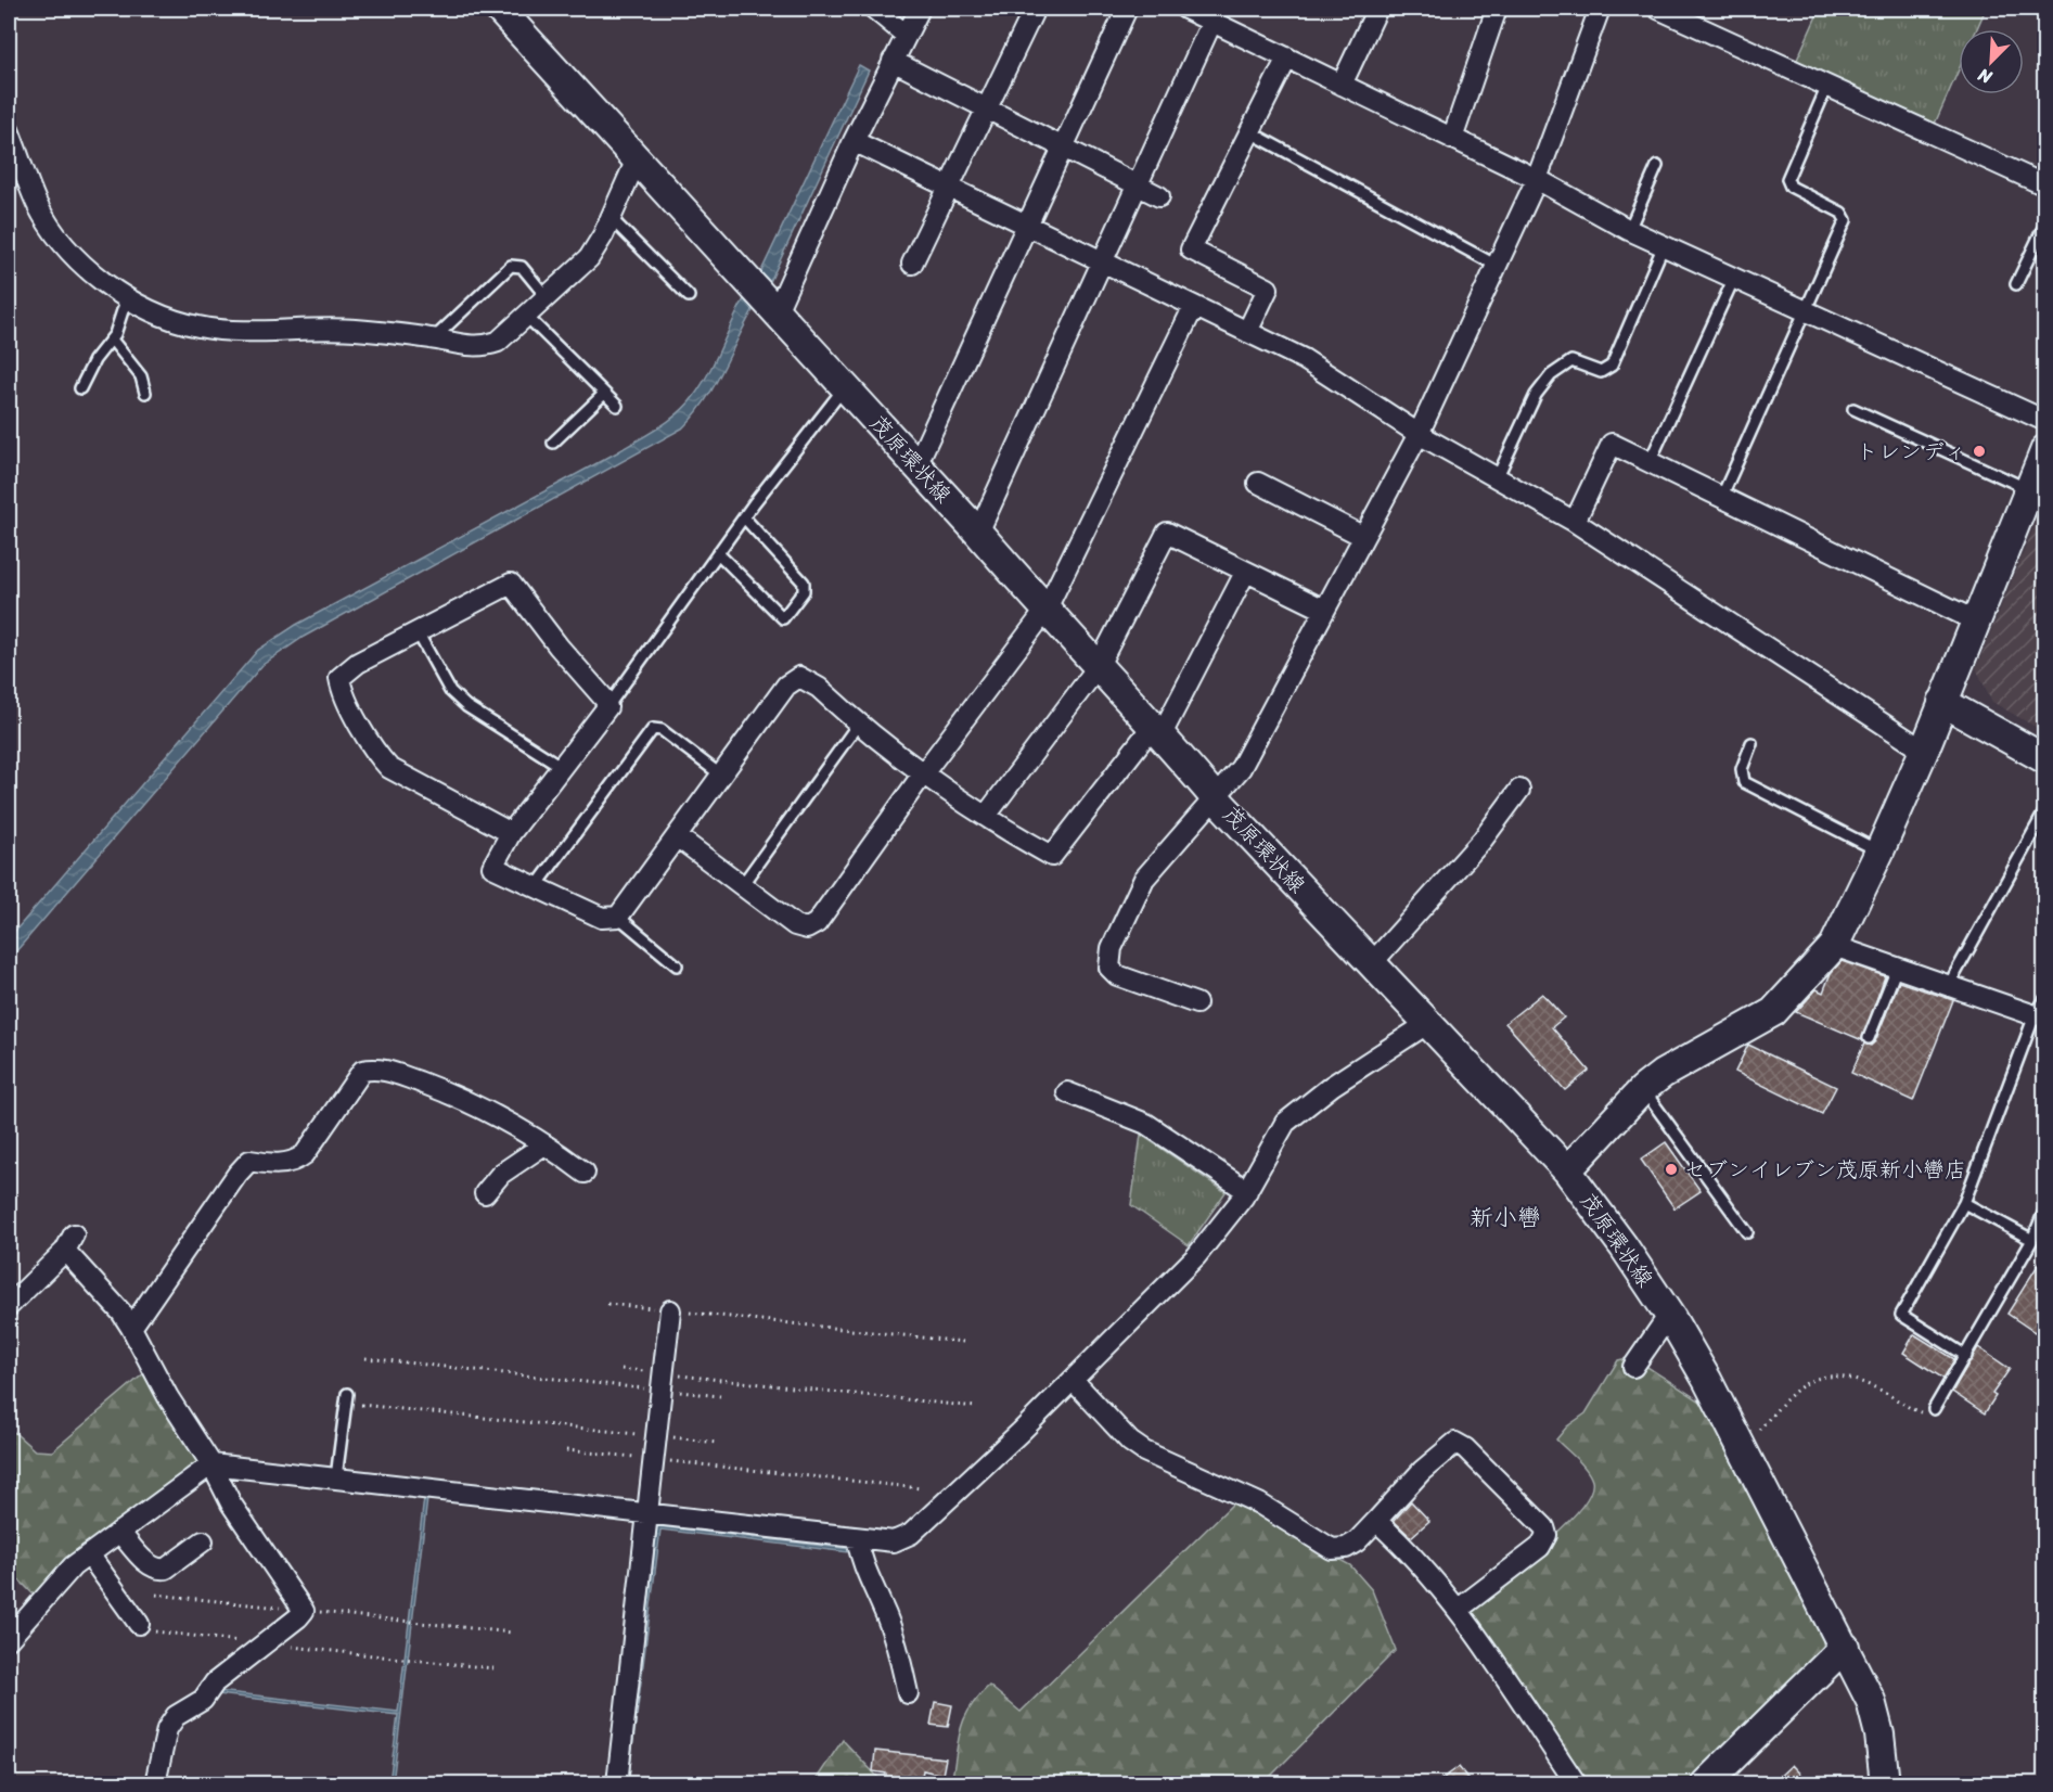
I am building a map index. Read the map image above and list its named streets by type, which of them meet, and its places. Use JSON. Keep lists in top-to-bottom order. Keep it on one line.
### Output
{"streets":{"main road":["茂原環状線"]},"districts":["新小轡"],"places":["トレンディ","セブンイレブン茂原新小轡店"],"north":"bottom left"}
